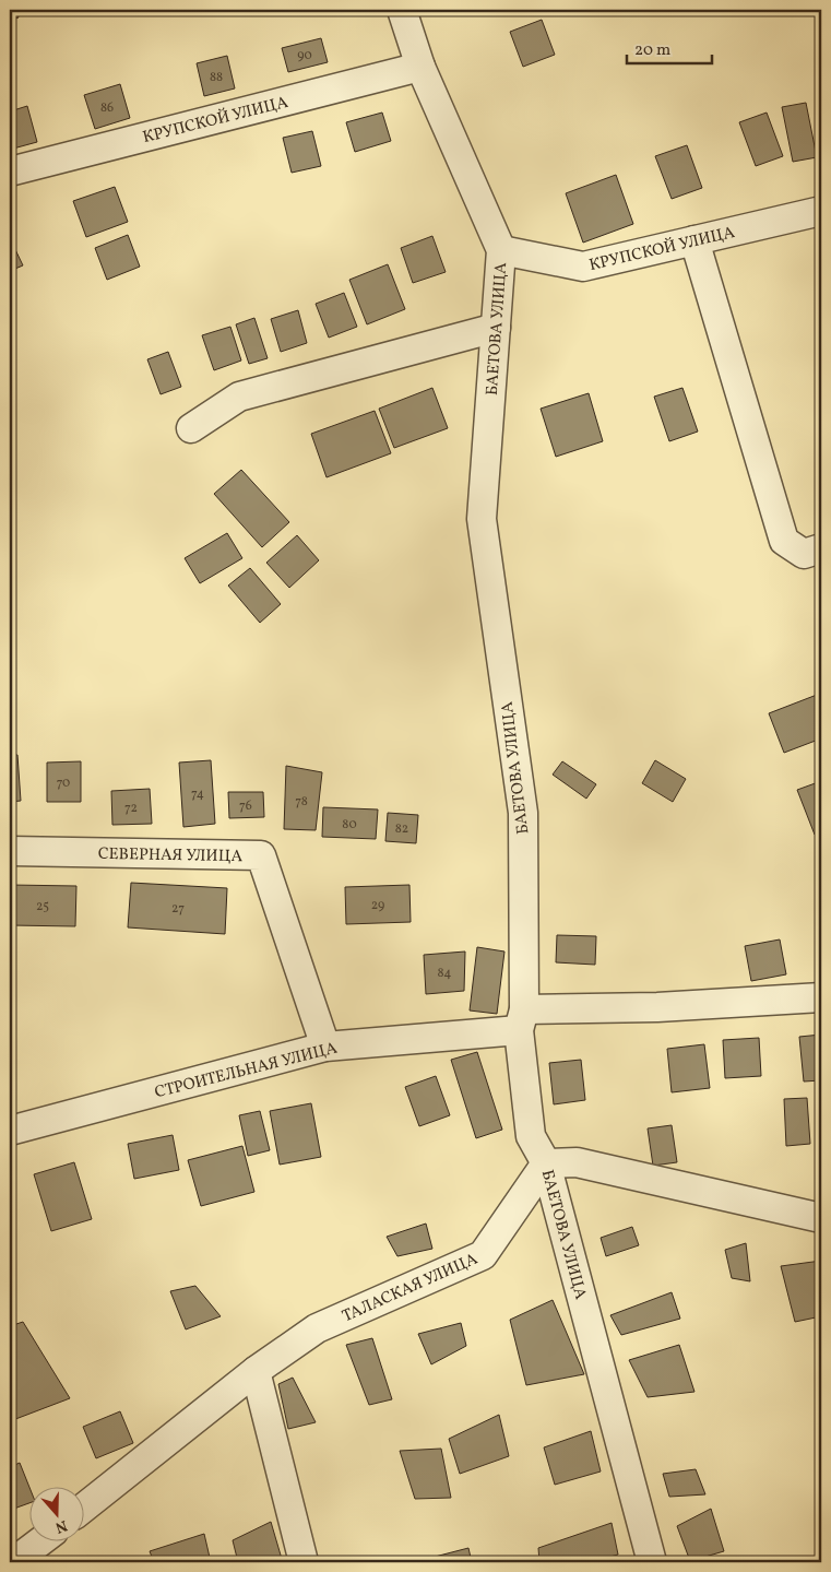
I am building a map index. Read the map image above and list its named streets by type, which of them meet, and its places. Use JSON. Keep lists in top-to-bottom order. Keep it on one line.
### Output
{"streets":{"street":["КРУПСКОЙ УЛИЦА","БАЕТОВА УЛИЦА","СЕВЕРНАЯ УЛИЦА","СТРОИТЕЛЬНАЯ УЛИЦА","ТАЛАСКАЯ УЛИЦА"]},"crossings":[["КРУПСКОЙ УЛИЦА","БАЕТОВА УЛИЦА"],["БАЕТОВА УЛИЦА","СТРОИТЕЛЬНАЯ УЛИЦА"],["БАЕТОВА УЛИЦА","ТАЛАСКАЯ УЛИЦА"],["СЕВЕРНАЯ УЛИЦА","СТРОИТЕЛЬНАЯ УЛИЦА"]],"house_numbers":["90","88","86","70","74","78","76","72","80","82","29","25","27","84"],"scale_bar":"20 m","north":"bottom"}
